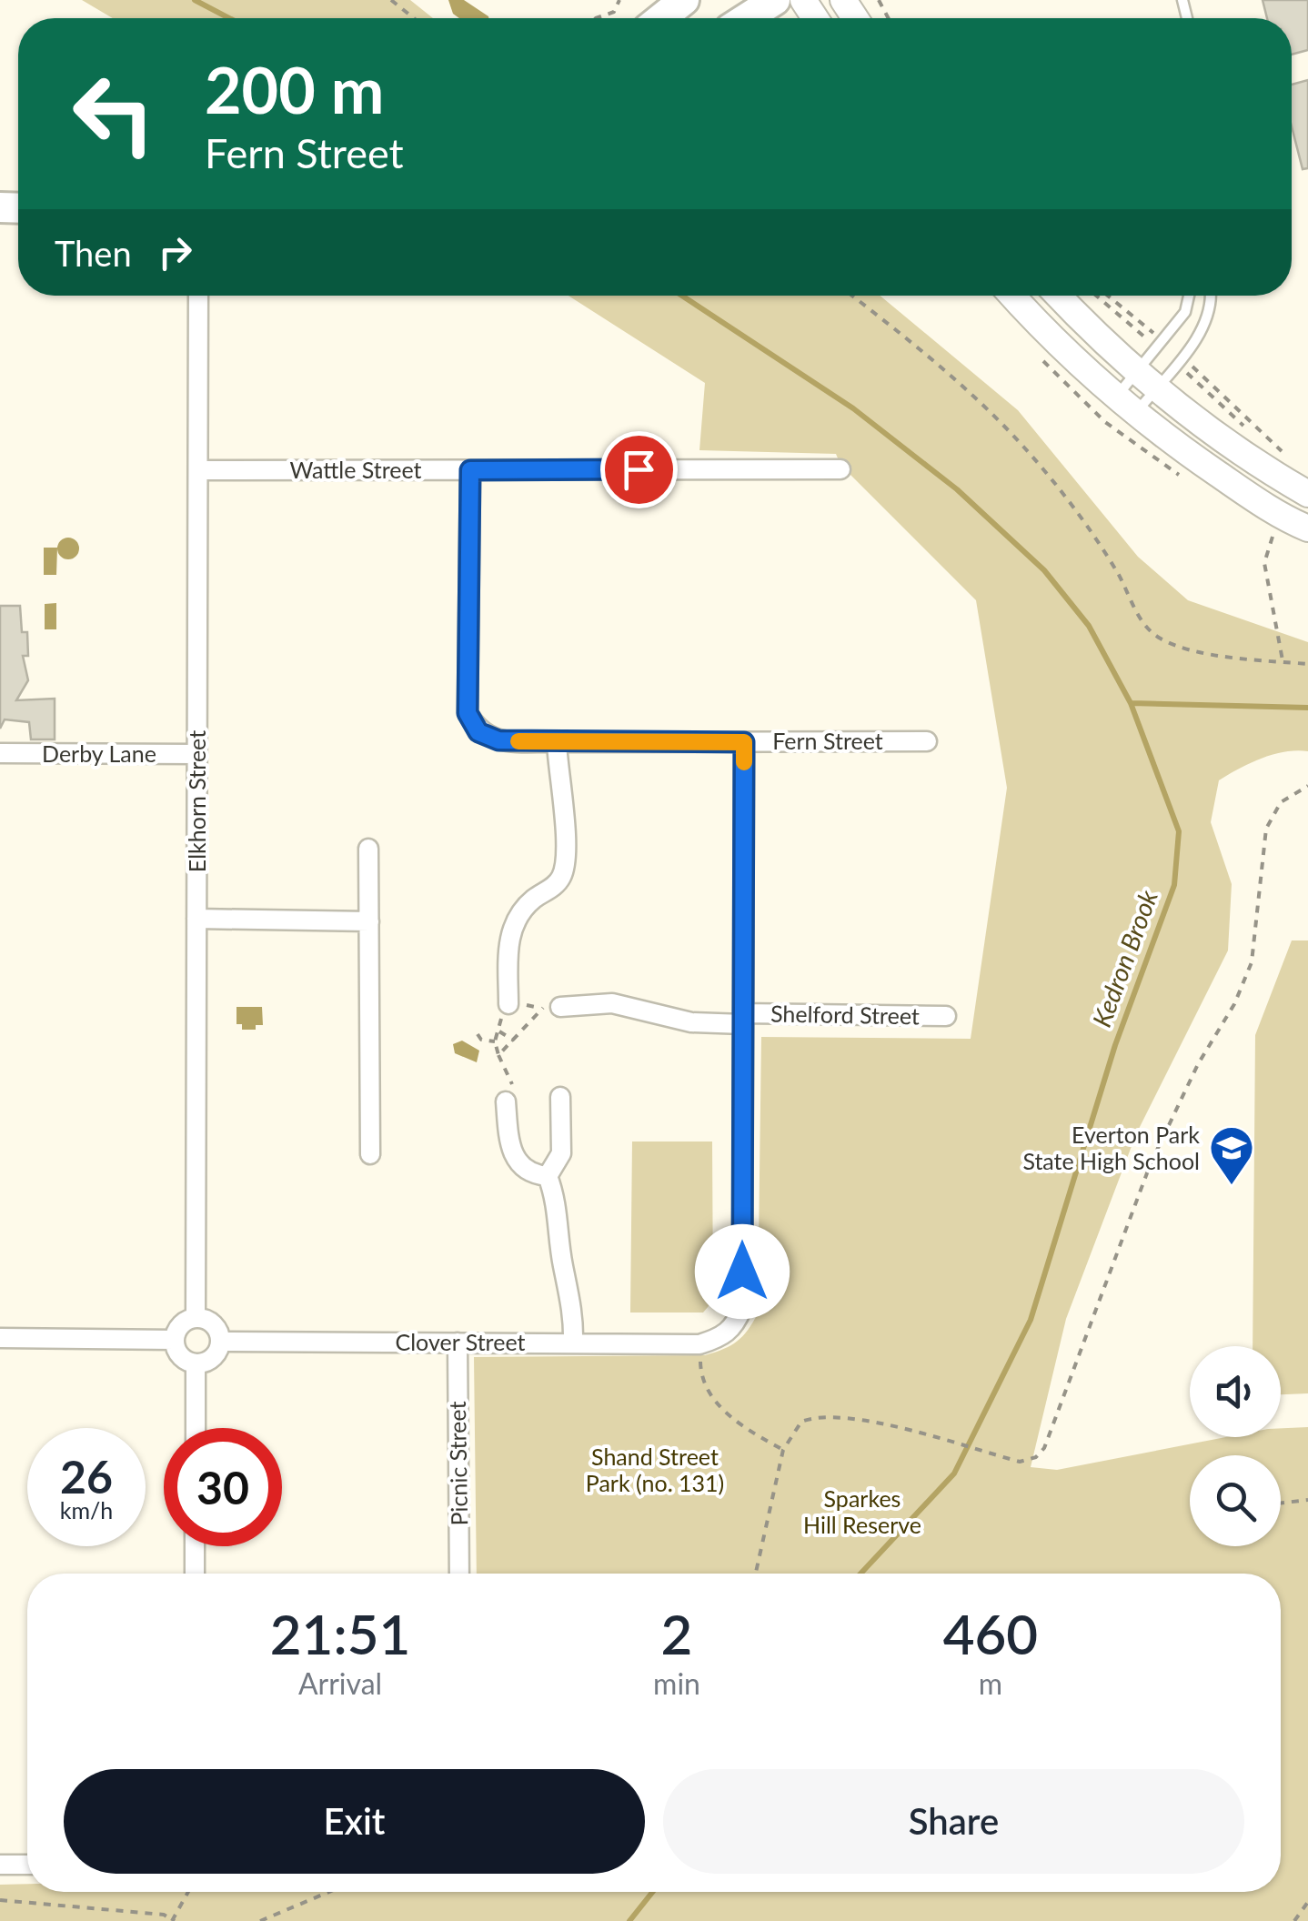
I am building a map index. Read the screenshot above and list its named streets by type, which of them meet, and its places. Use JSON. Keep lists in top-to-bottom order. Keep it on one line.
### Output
{"streets":{"street":["Wattle Street","Fern Street","Derby Lane","Elkhorn Street","Shelford Street","Clover Street","Picnic Street"]},"crossings":[["Wattle Street","Fern Street"],["Wattle Street","Elkhorn Street"],["Derby Lane","Elkhorn Street"],["Elkhorn Street","Clover Street"],["Clover Street","Picnic Street"]],"water":["Kedron Brook"],"parks":["Shand Street Park (no. 131)","Sparkes Hill Reserve"],"places":{"school or university":["Everton Park State High School"]},"page":{"turn":["200 m","Fern Street"],"then":"Then","speed":"26 km/h","limit":"30","eta":["21:51","Arrival","2","min","460","m"],"buttons":["Exit","Share"]}}
